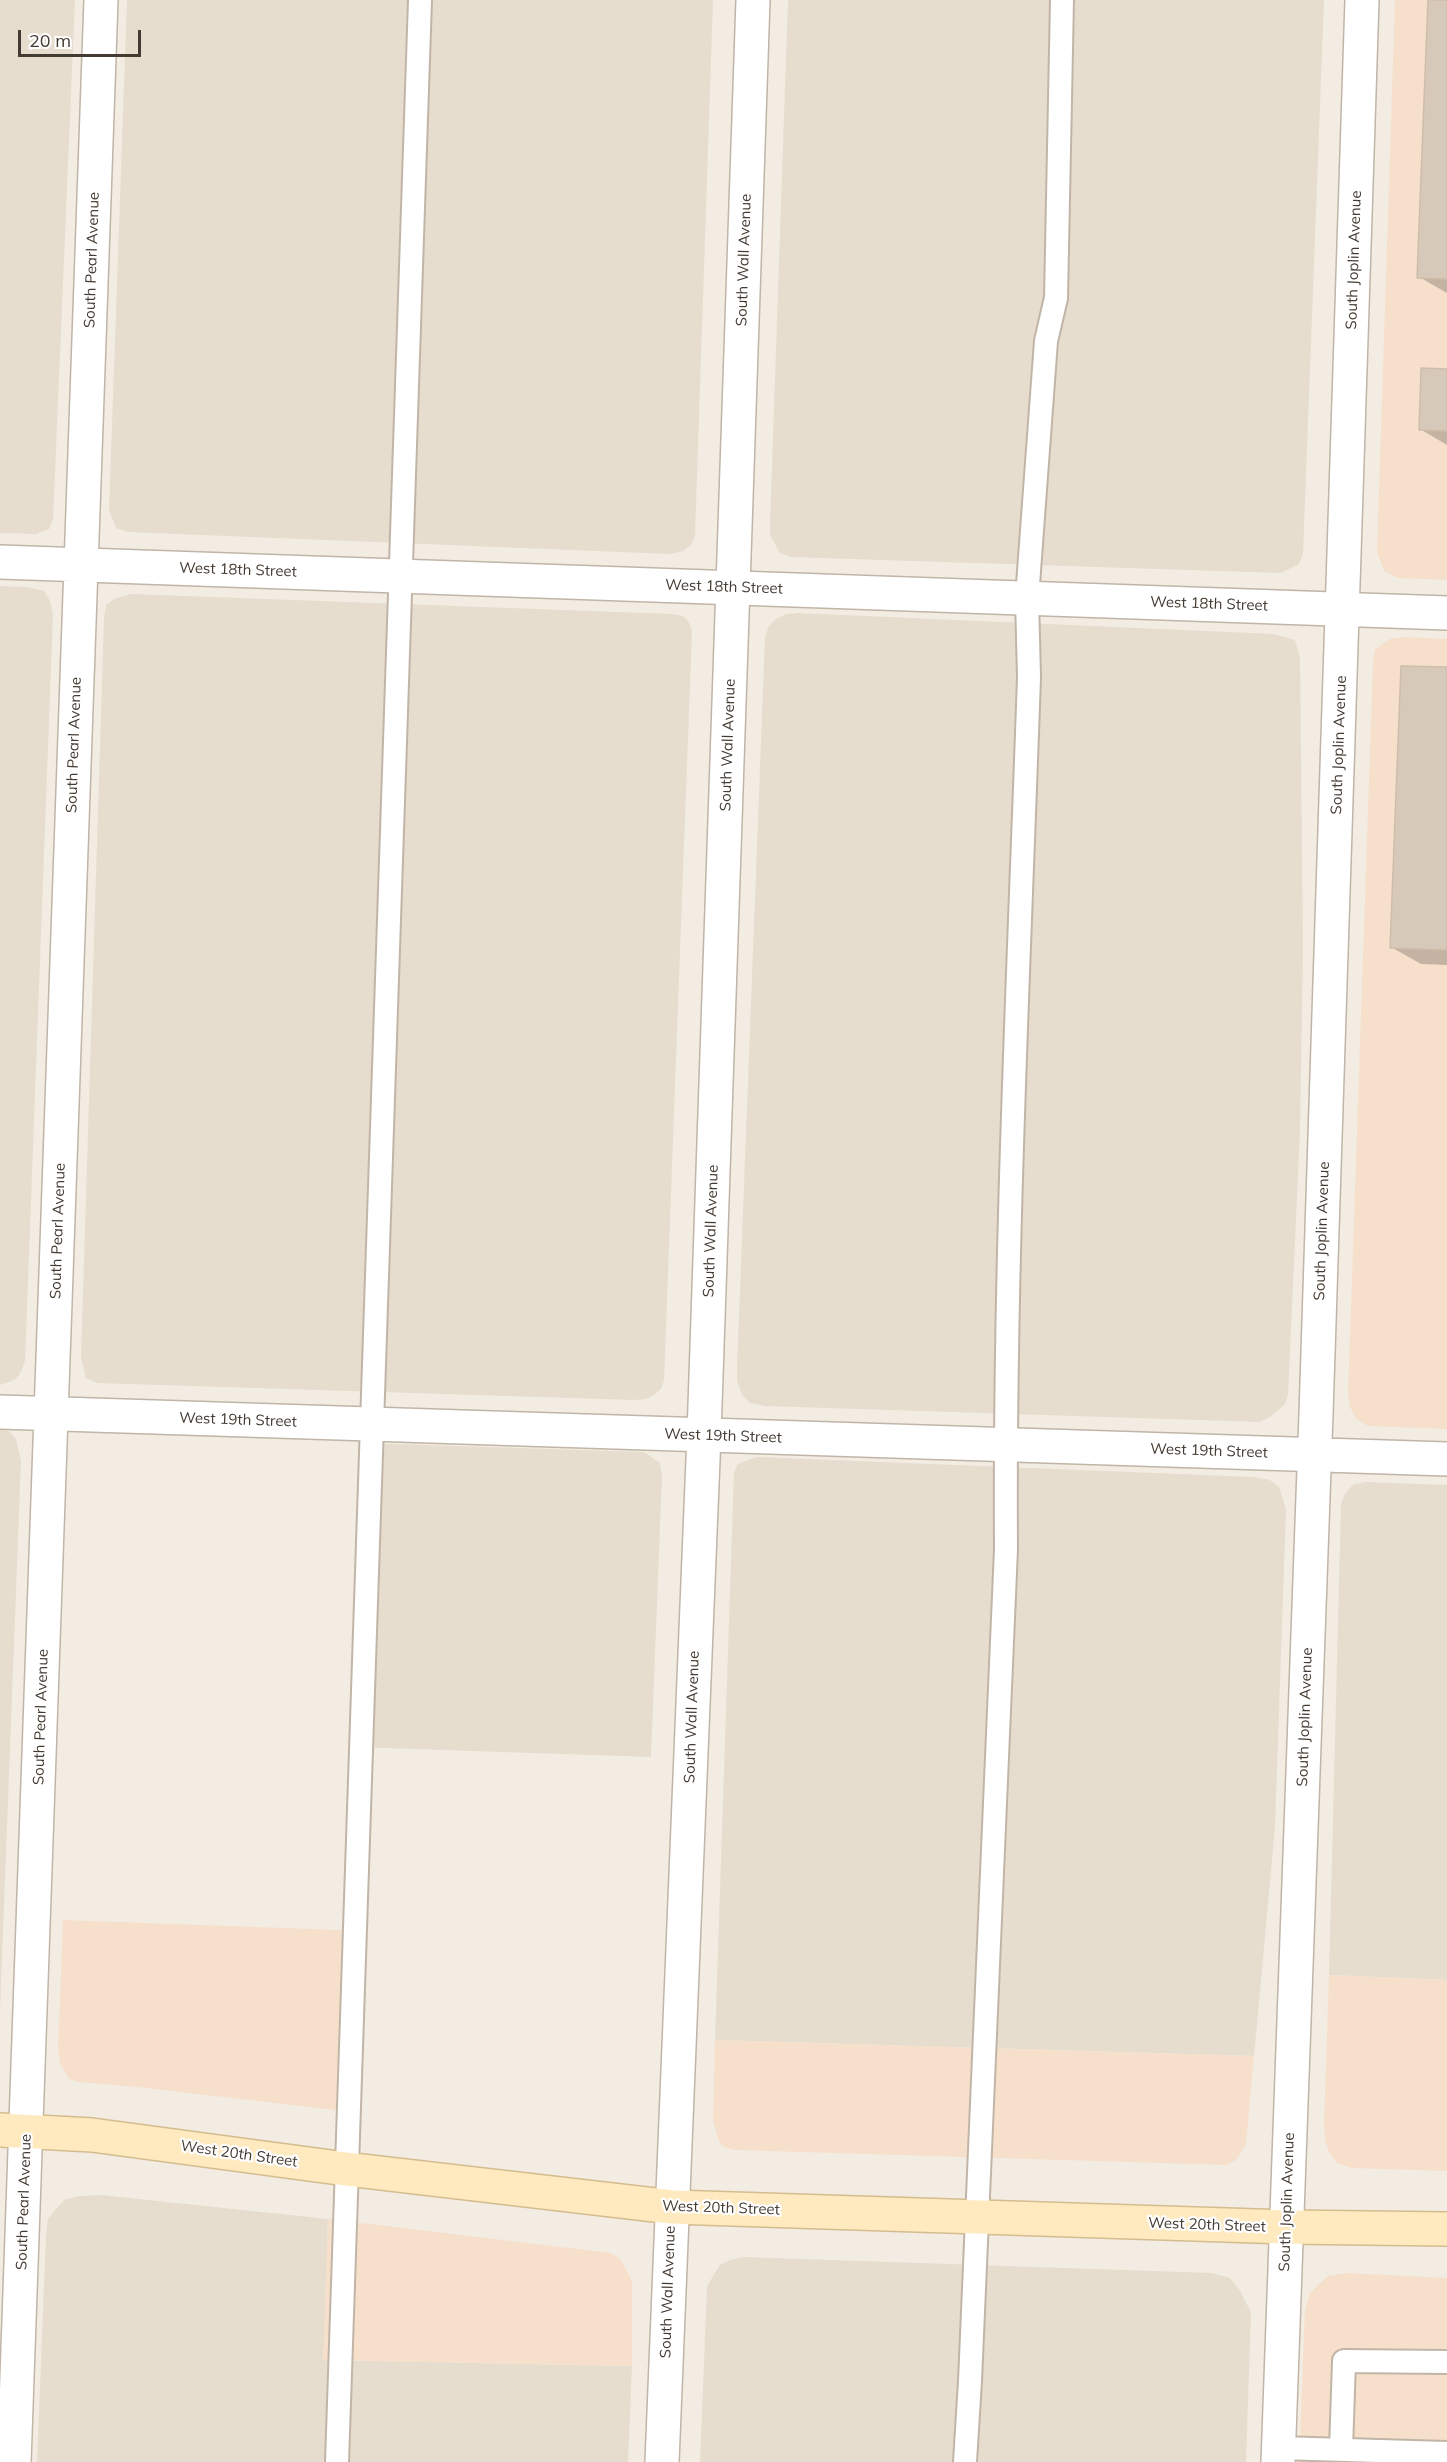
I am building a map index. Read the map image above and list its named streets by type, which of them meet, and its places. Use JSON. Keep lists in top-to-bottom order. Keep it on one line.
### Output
{"streets":{"main road":["West 20th Street"],"street":["South Pearl Avenue","South Wall Avenue","South Joplin Avenue","West 18th Street","West 19th Street"]},"crossings":[["South Pearl Avenue","West 18th Street"],["South Pearl Avenue","West 19th Street"],["South Pearl Avenue","West 20th Street"],["South Wall Avenue","West 18th Street"],["South Wall Avenue","West 19th Street"],["South Wall Avenue","West 20th Street"],["South Joplin Avenue","West 18th Street"],["South Joplin Avenue","West 19th Street"],["South Joplin Avenue","West 20th Street"]],"scale_bar":"20 m"}
